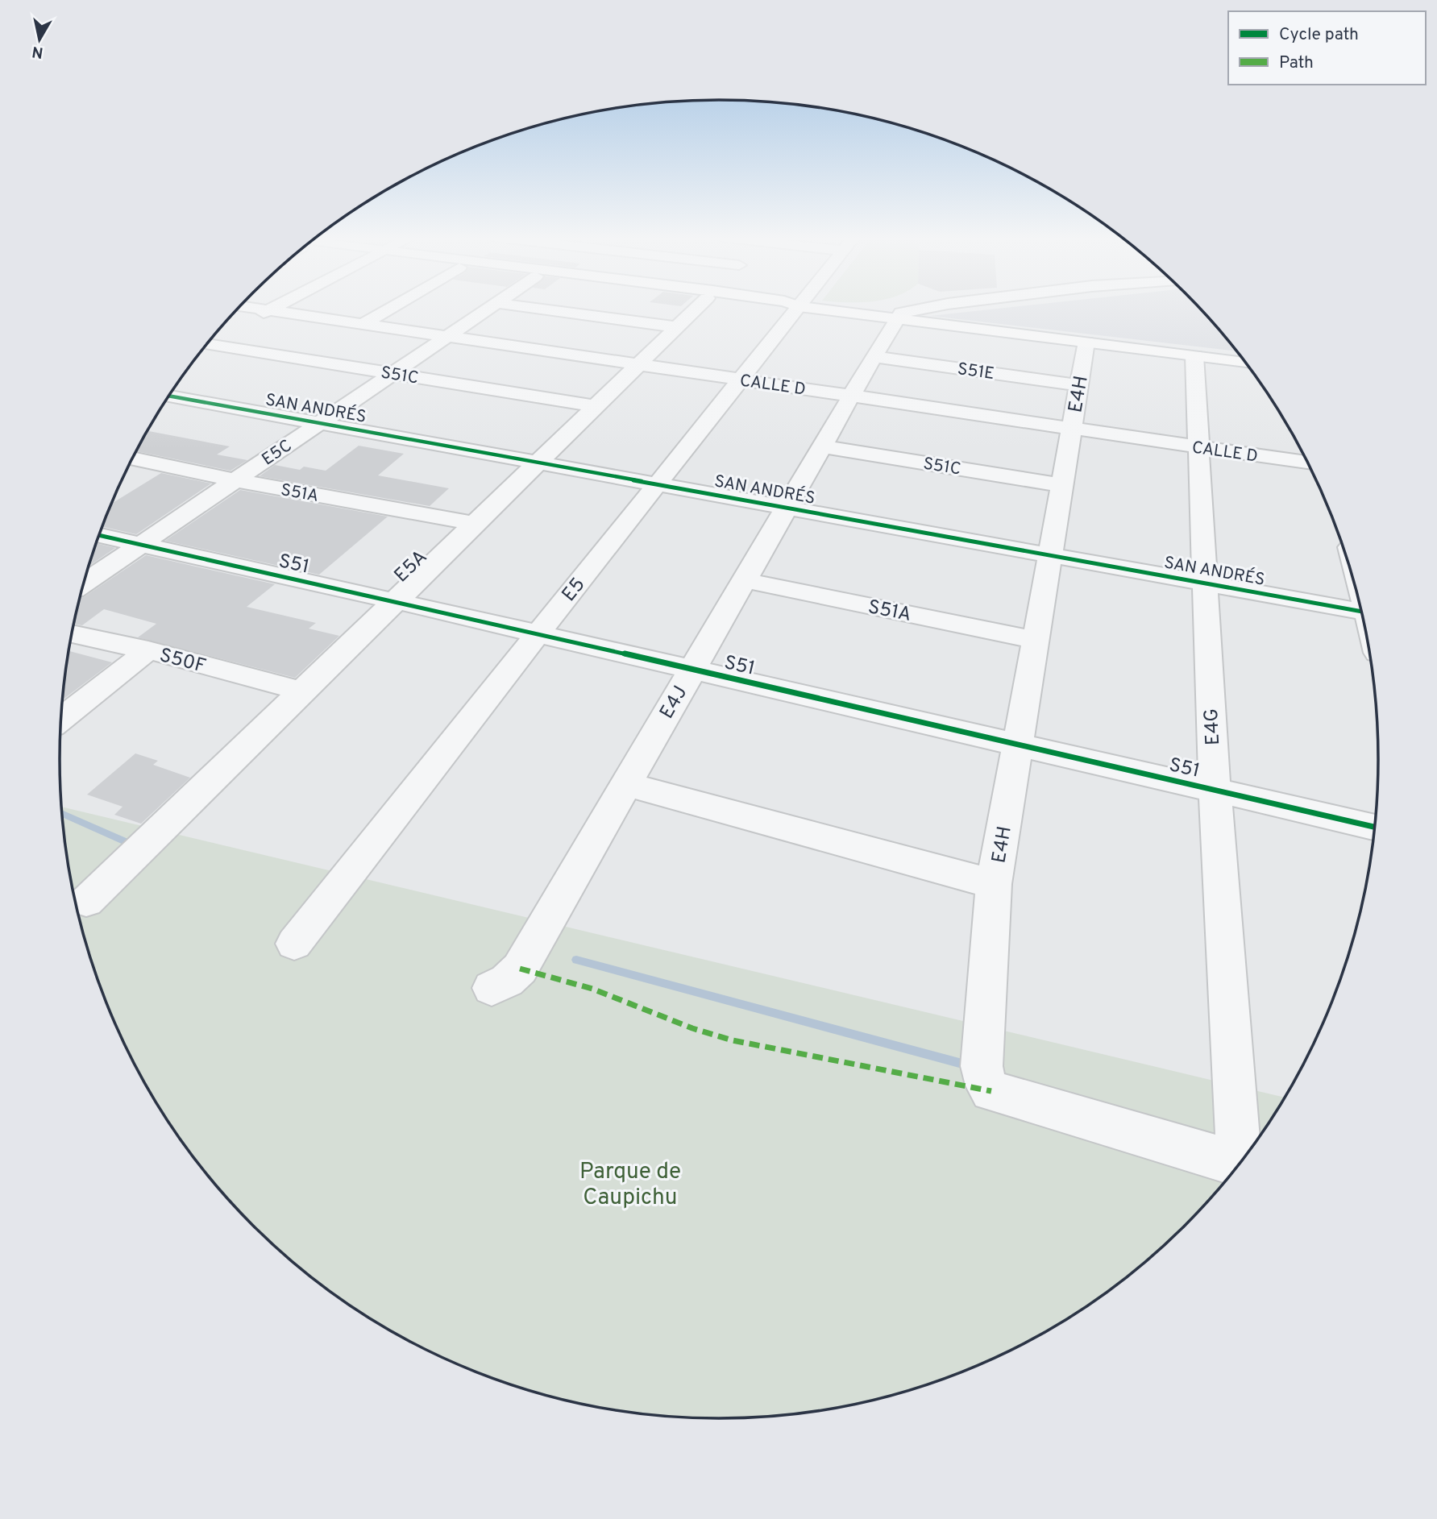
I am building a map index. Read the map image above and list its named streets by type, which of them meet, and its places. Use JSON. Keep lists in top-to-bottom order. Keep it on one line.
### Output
{"streets":{"street":["S51E","S51C","CALLE D","E4H","SAN ANDRÉS","E5C","S51A","S51","E5A","E5","S50F","E4J","E4G"]},"crossings":[["S51E","E4H"],["S51E","E4J"],["S51C","E4H"],["S51C","E5C"],["S51C","E5A"],["S51C","E4J"],["CALLE D","E4H"],["CALLE D","E5C"],["CALLE D","E5A"],["CALLE D","E5"],["CALLE D","E4J"],["CALLE D","E4G"],["E4H","SAN ANDRÉS"],["E4H","S51A"],["E4H","S51"],["SAN ANDRÉS","E5C"],["SAN ANDRÉS","E5A"],["SAN ANDRÉS","E5"],["SAN ANDRÉS","E4J"],["SAN ANDRÉS","E4G"],["E5C","S51A"],["E5C","S51"],["S51A","E5A"],["S51A","E4J"],["S51","E5A"],["S51","E5"],["S51","E4J"],["S51","E4G"],["E5A","S50F"]],"parks":["Parque de Caupichu"],"legend":["Cycle path","Path"],"north":"bottom"}
